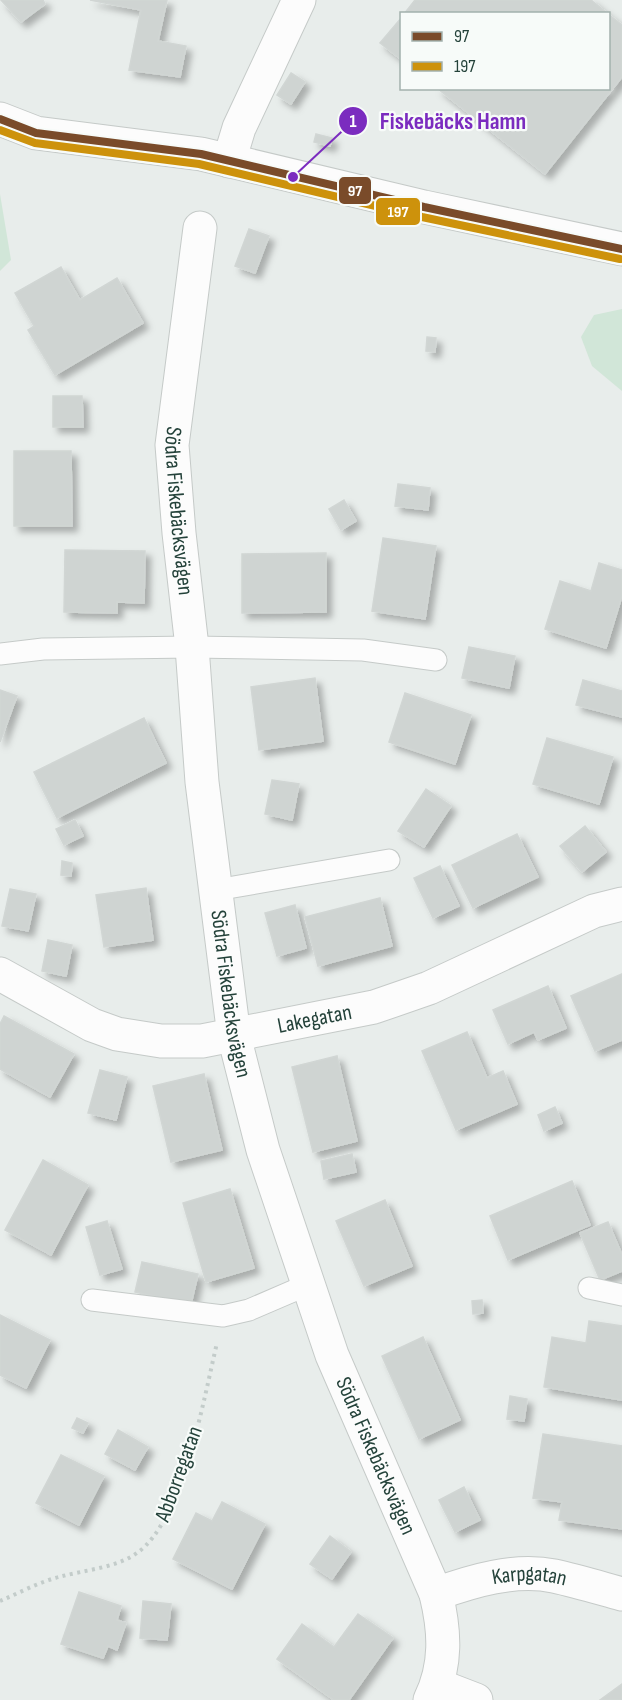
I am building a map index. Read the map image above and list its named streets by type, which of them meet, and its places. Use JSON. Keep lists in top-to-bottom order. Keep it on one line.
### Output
{"streets":{"street":["Södra Fiskebäcksvägen","Lakegatan","Karpgatan"],"path":["Abborregatan"]},"crossings":[["Södra Fiskebäcksvägen","Lakegatan"],["Södra Fiskebäcksvägen","Karpgatan"]],"places":["Fiskebäcks Hamn"],"lines":["transit line 97","transit line 197"],"legend":["97","197"]}
